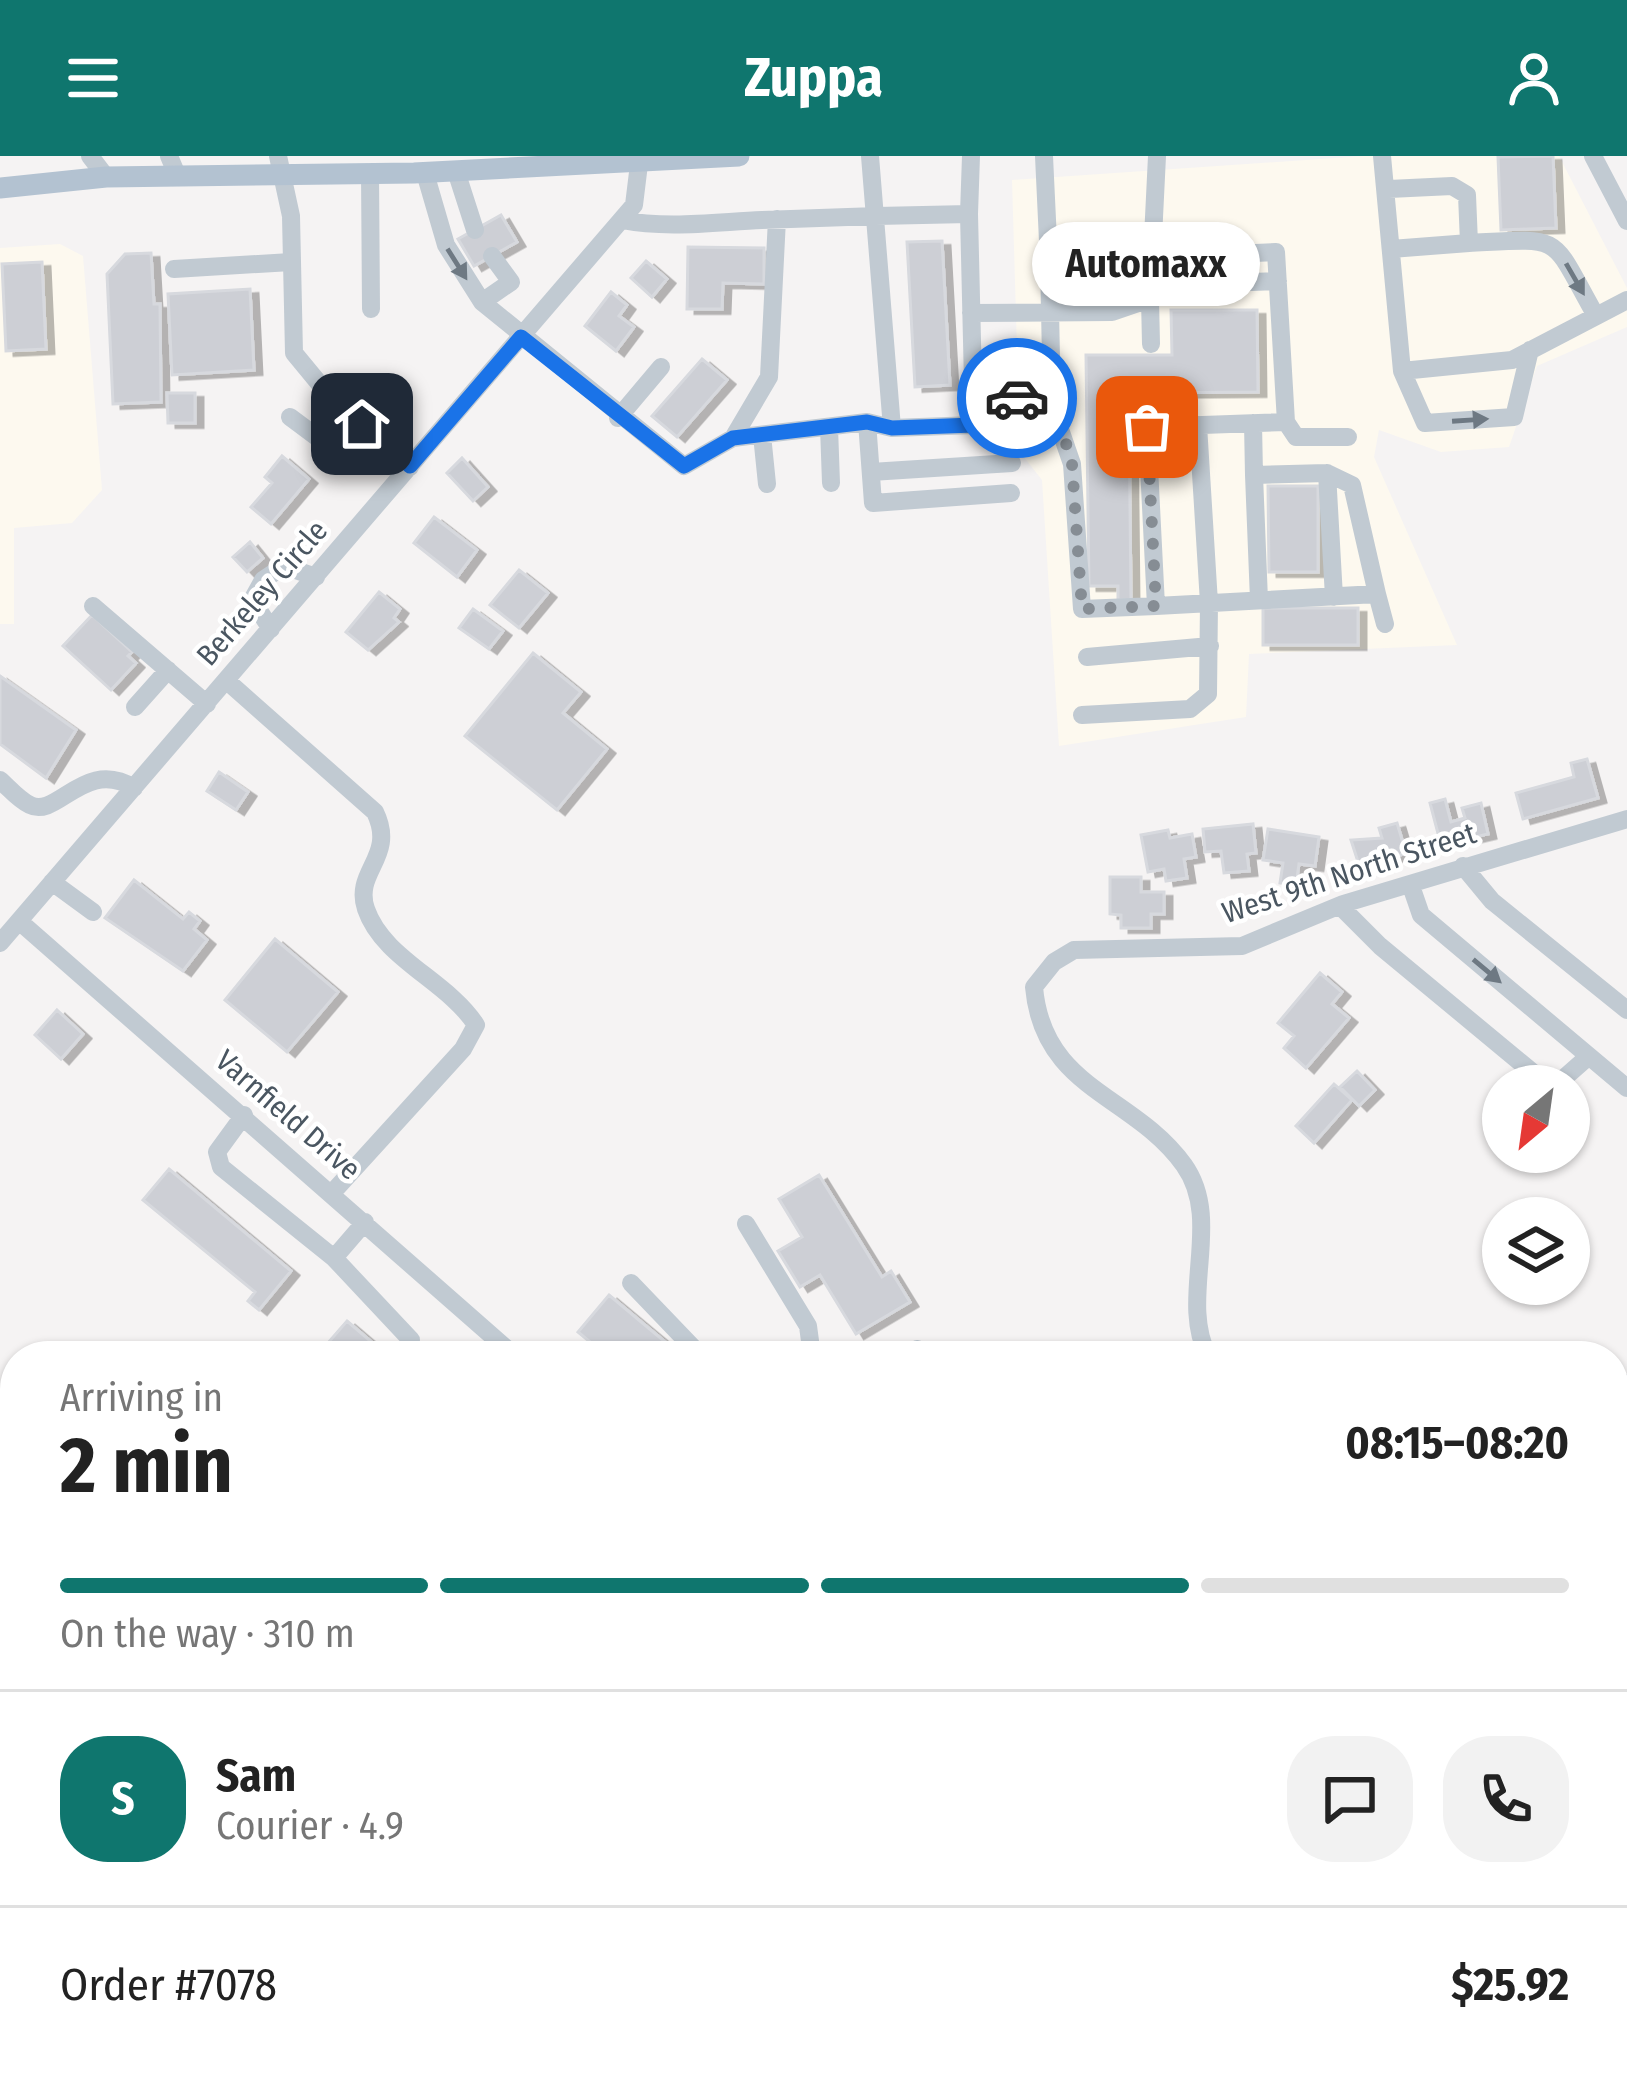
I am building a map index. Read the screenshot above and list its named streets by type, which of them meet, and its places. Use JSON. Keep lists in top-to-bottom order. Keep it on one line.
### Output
{"streets":{"street":["Berkeley Circle","West 9th North Street","Varnfield Drive"]},"crossings":[["Berkeley Circle","Varnfield Drive"]],"places":["Automaxx"],"north":"bottom left","page":{"header":"Zuppa","bubble":"Automaxx","heading":["2 min","Arriving in","08:15–08:20"],"panel":["Sam","Courier · 4.9","Order #7078","$25.92"],"bar":"On the way · 310 m","round":"S"}}
